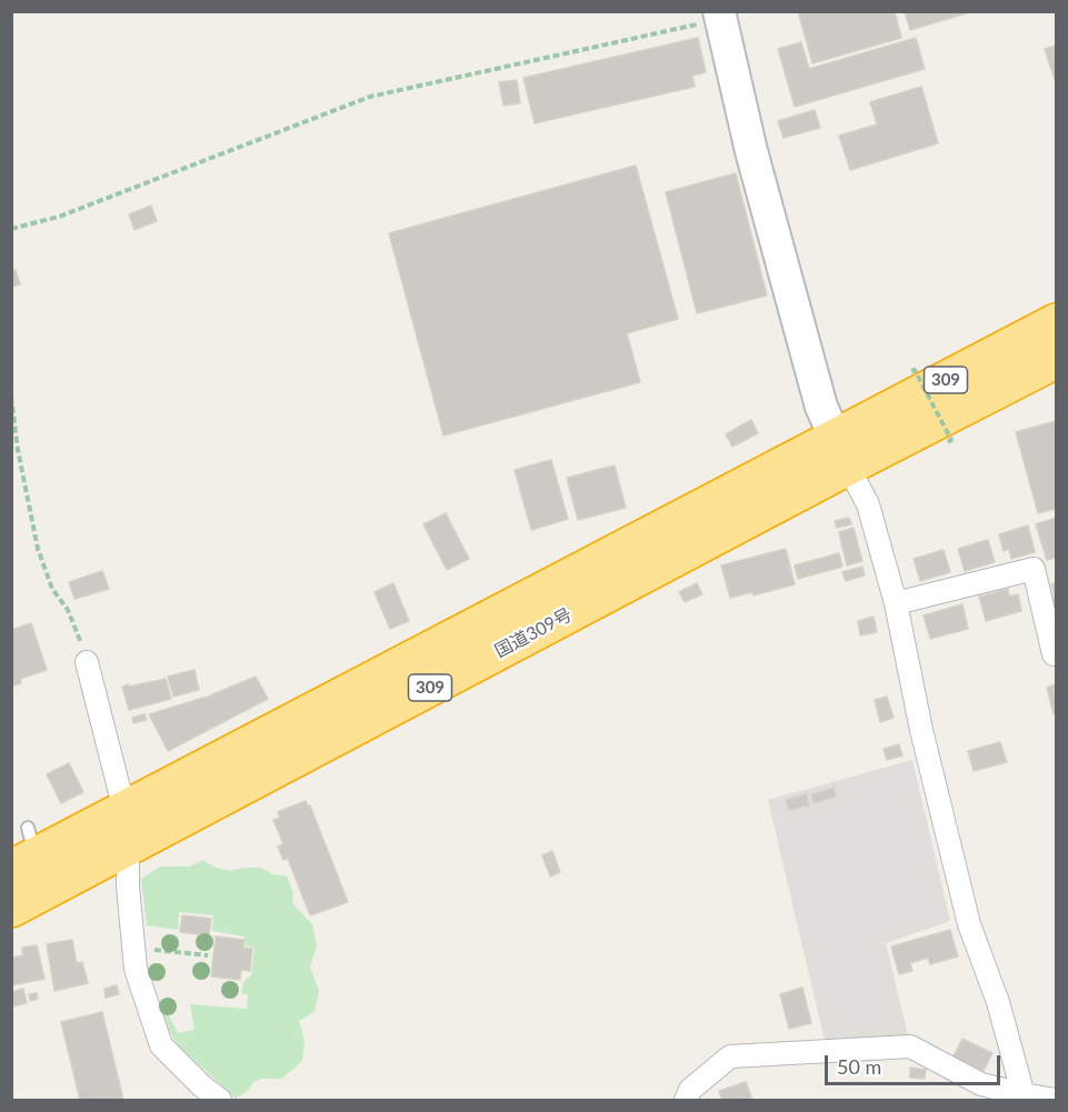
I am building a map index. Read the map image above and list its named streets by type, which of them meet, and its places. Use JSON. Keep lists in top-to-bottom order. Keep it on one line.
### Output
{"streets":{"highway":["309","国道309号"]},"scale_bar":"50 m"}
